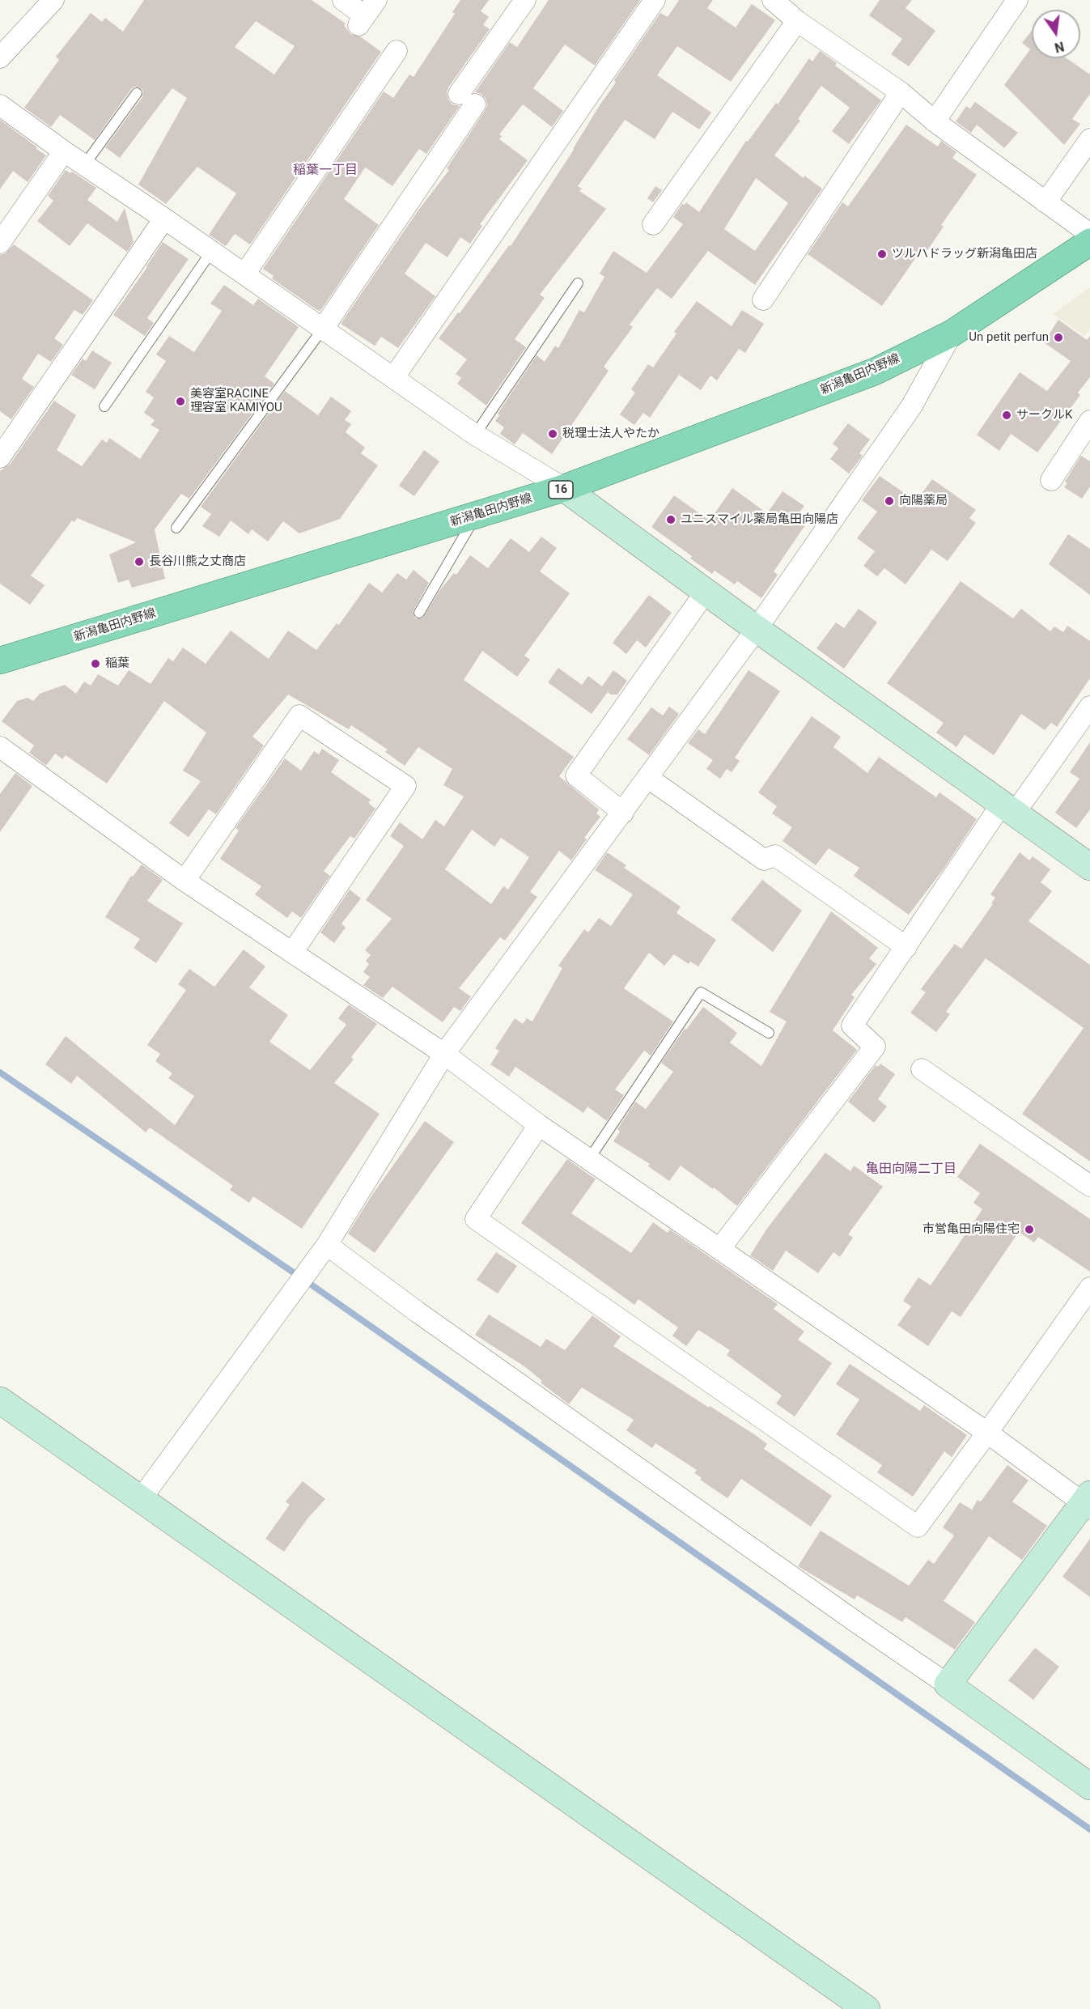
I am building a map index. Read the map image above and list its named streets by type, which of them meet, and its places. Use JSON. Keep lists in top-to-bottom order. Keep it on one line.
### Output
{"streets":{"main road":["新潟亀田内野線","16"]},"districts":["稲葉一丁目","亀田向陽二丁目"],"places":["ツルハドラッグ新潟亀田店","Un petit perfun","美容室RACINE 理容室 KAMIYOU","サークルK","税理士法人やたか","向陽薬局","ユニスマイル薬局亀田向陽店","長谷川熊之丈商店","稲葉","市営亀田向陽住宅"],"north":"bottom"}
